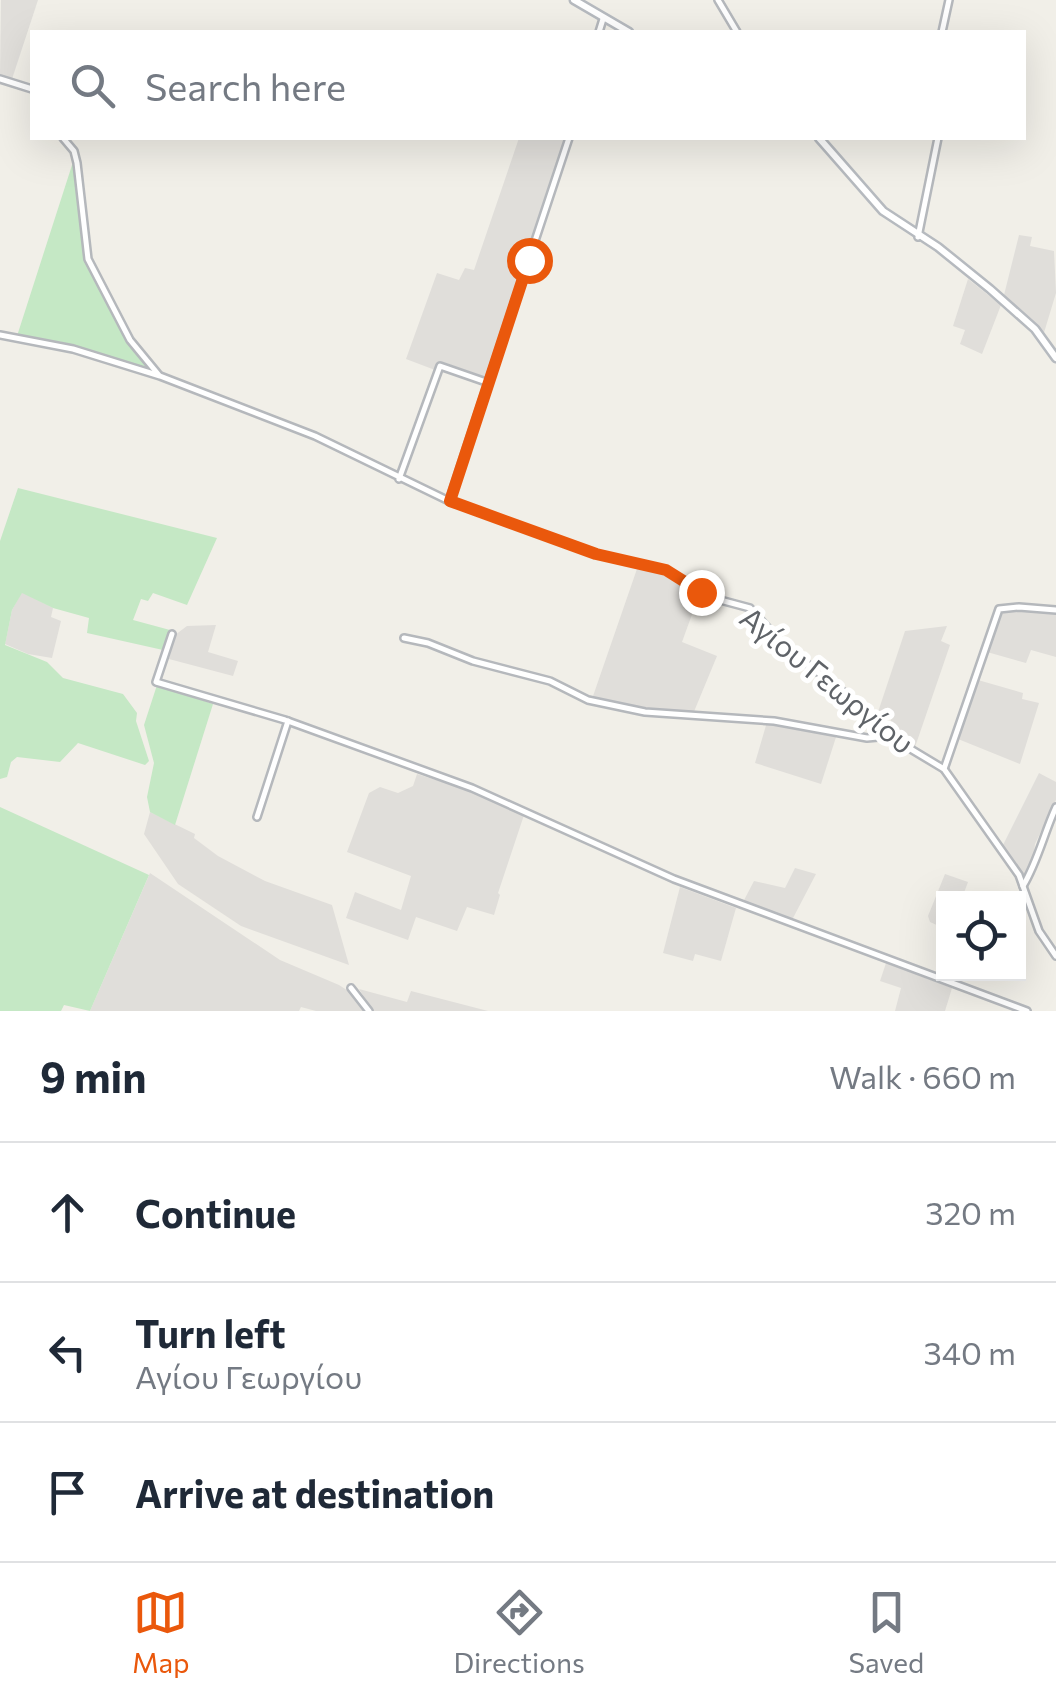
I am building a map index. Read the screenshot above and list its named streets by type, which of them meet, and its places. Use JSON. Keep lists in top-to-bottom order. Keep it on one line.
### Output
{"streets":{"street":["Αγίου Γεωργίου"]},"page":{"search":"Search here","heading":["9 min","Walk · 660 m"],"list":[["Continue","320 m"],["Turn left","Αγίου Γεωργίου","340 m"],"Arrive at destination"],"nav":["Map","Directions","Saved"]}}
